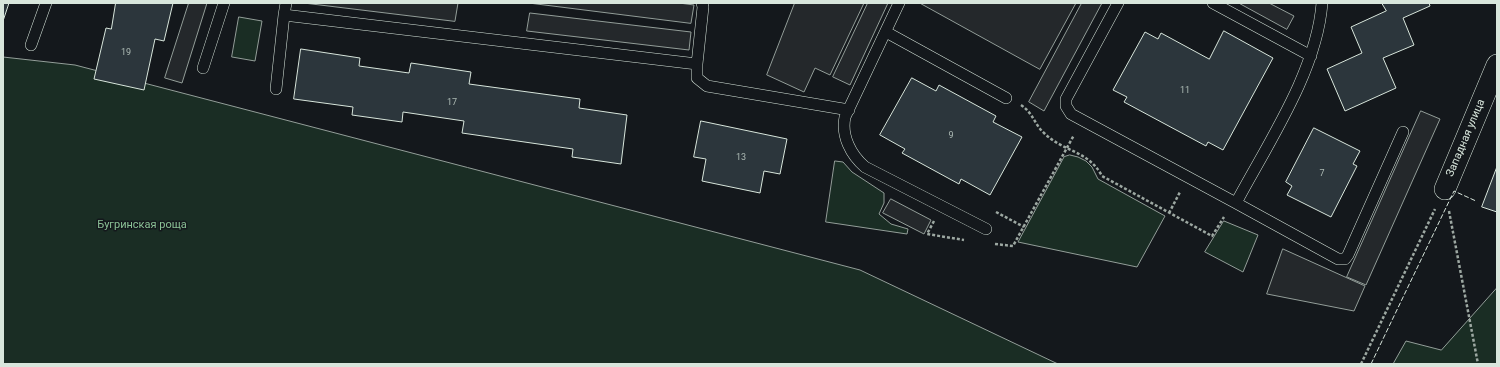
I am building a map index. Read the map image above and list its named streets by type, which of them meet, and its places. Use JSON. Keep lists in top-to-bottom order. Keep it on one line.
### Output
{"streets":{"street":["Западная улица"]},"parks":["Бугринская роща"],"house_numbers":["19","11","17","9","13","7"]}
